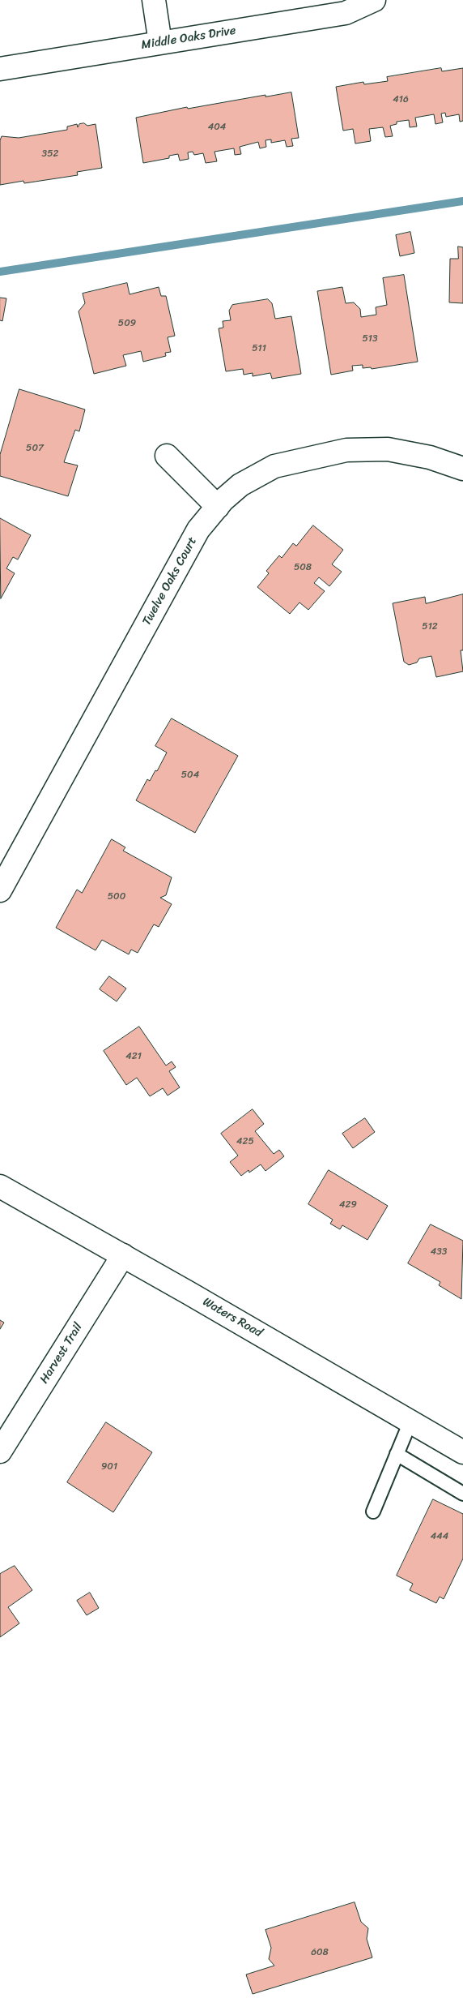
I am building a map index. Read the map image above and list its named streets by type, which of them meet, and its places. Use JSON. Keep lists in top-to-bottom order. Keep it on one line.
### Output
{"streets":{"street":["Middle Oaks Drive","Twelve Oaks Court","Waters Road","Harvest Trail"]},"crossings":[["Waters Road","Harvest Trail"]],"house_numbers":["416","404","352","509","513","511","507","508","512","504","500","421","425","429","433","901","444","608"]}
